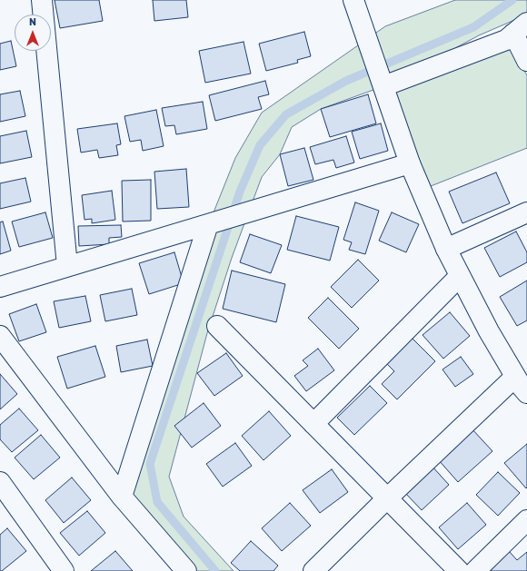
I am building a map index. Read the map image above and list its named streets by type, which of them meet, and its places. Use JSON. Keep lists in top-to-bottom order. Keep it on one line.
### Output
{"north":"top"}
